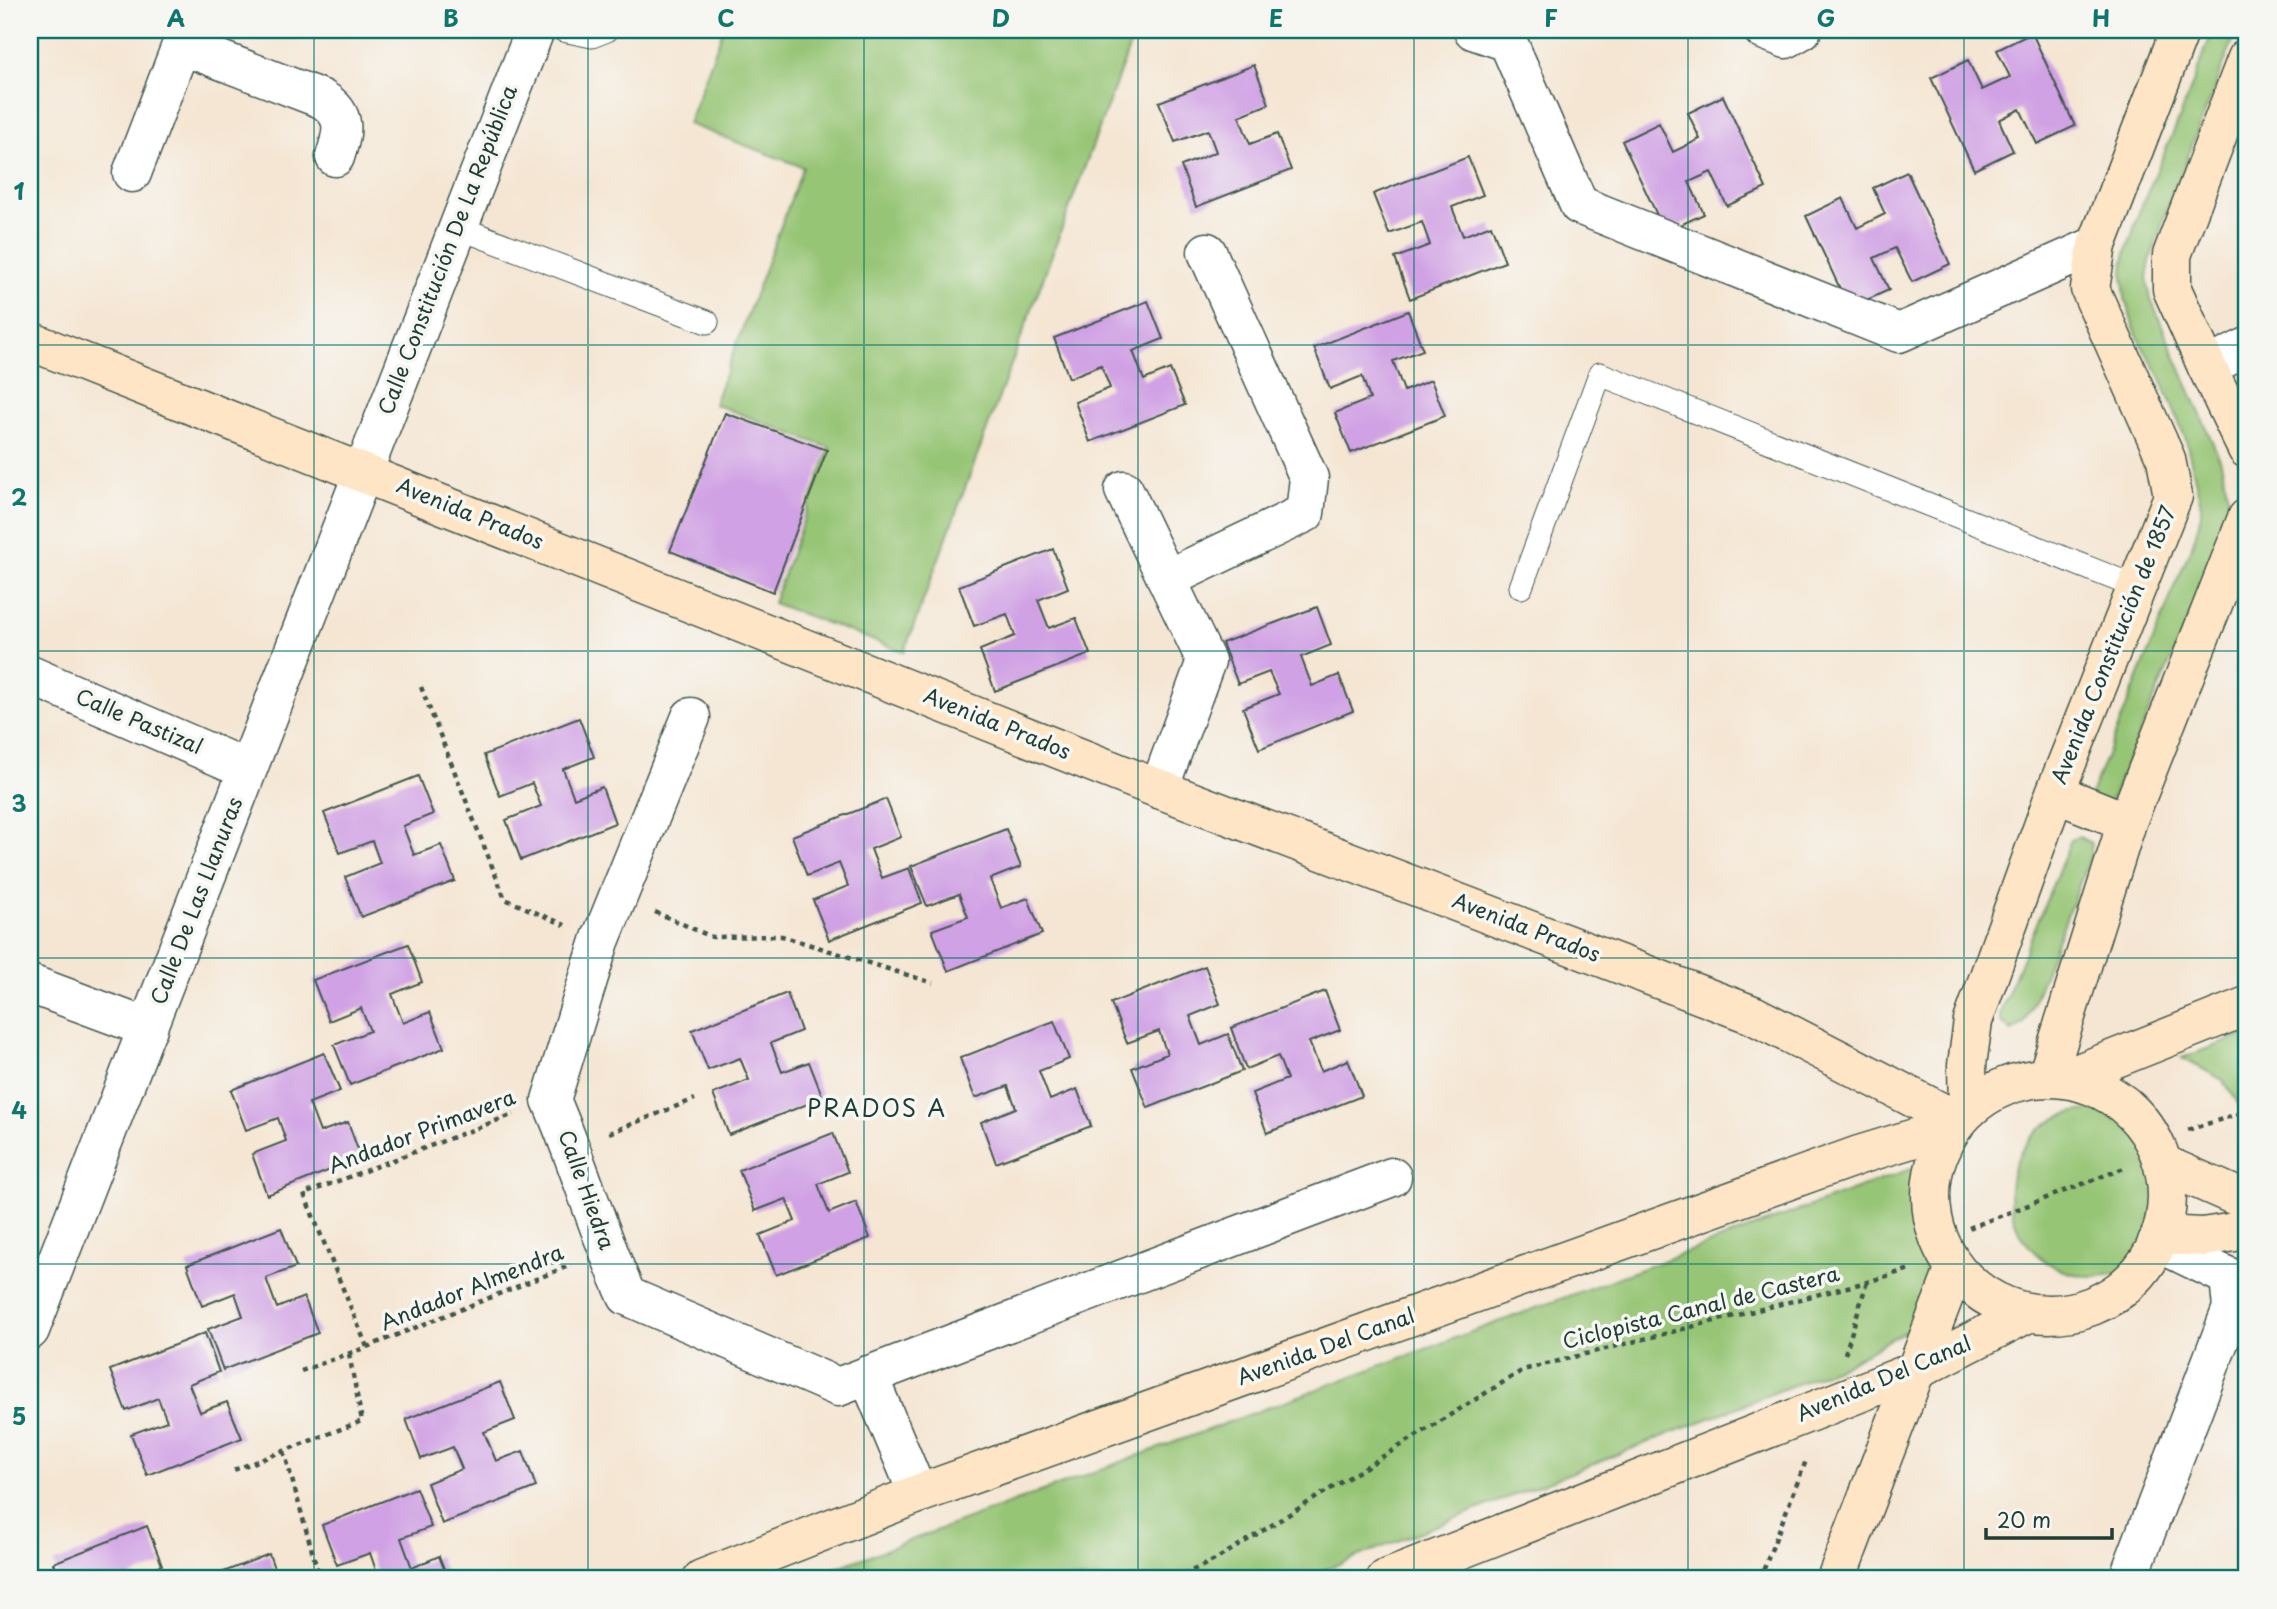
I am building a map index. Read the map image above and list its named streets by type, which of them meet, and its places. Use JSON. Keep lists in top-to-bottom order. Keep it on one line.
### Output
{"streets":{"main road":["Avenida Prados","Avenida Constitución de 1857","Avenida Del Canal"],"street":["Calle Constitución De La República","Calle Pastizal","Calle De Las Llanuras","Calle Hiedra"],"path":["Andador Primavera","Andador Almendra","Ciclopista Canal de Castera"]},"crossings":[["Calle Constitución De La República","Avenida Prados"],["Calle Constitución De La República","Calle De Las Llanuras"],["Avenida Prados","Avenida Constitución de 1857"],["Avenida Prados","Calle De Las Llanuras"],["Avenida Prados","Avenida Del Canal"],["Avenida Constitución de 1857","Avenida Del Canal"],["Calle Pastizal","Calle De Las Llanuras"],["Andador Primavera","Calle Hiedra"],["Andador Primavera","Andador Almendra"],["Calle Hiedra","Andador Almendra"],["Ciclopista Canal de Castera","Avenida Del Canal"]],"districts":["PRADOS A"],"scale_bar":"20 m","grid":{"columns":["A","B","C","D","E","F","G","H"],"rows":["1","2","3","4","5"]}}
